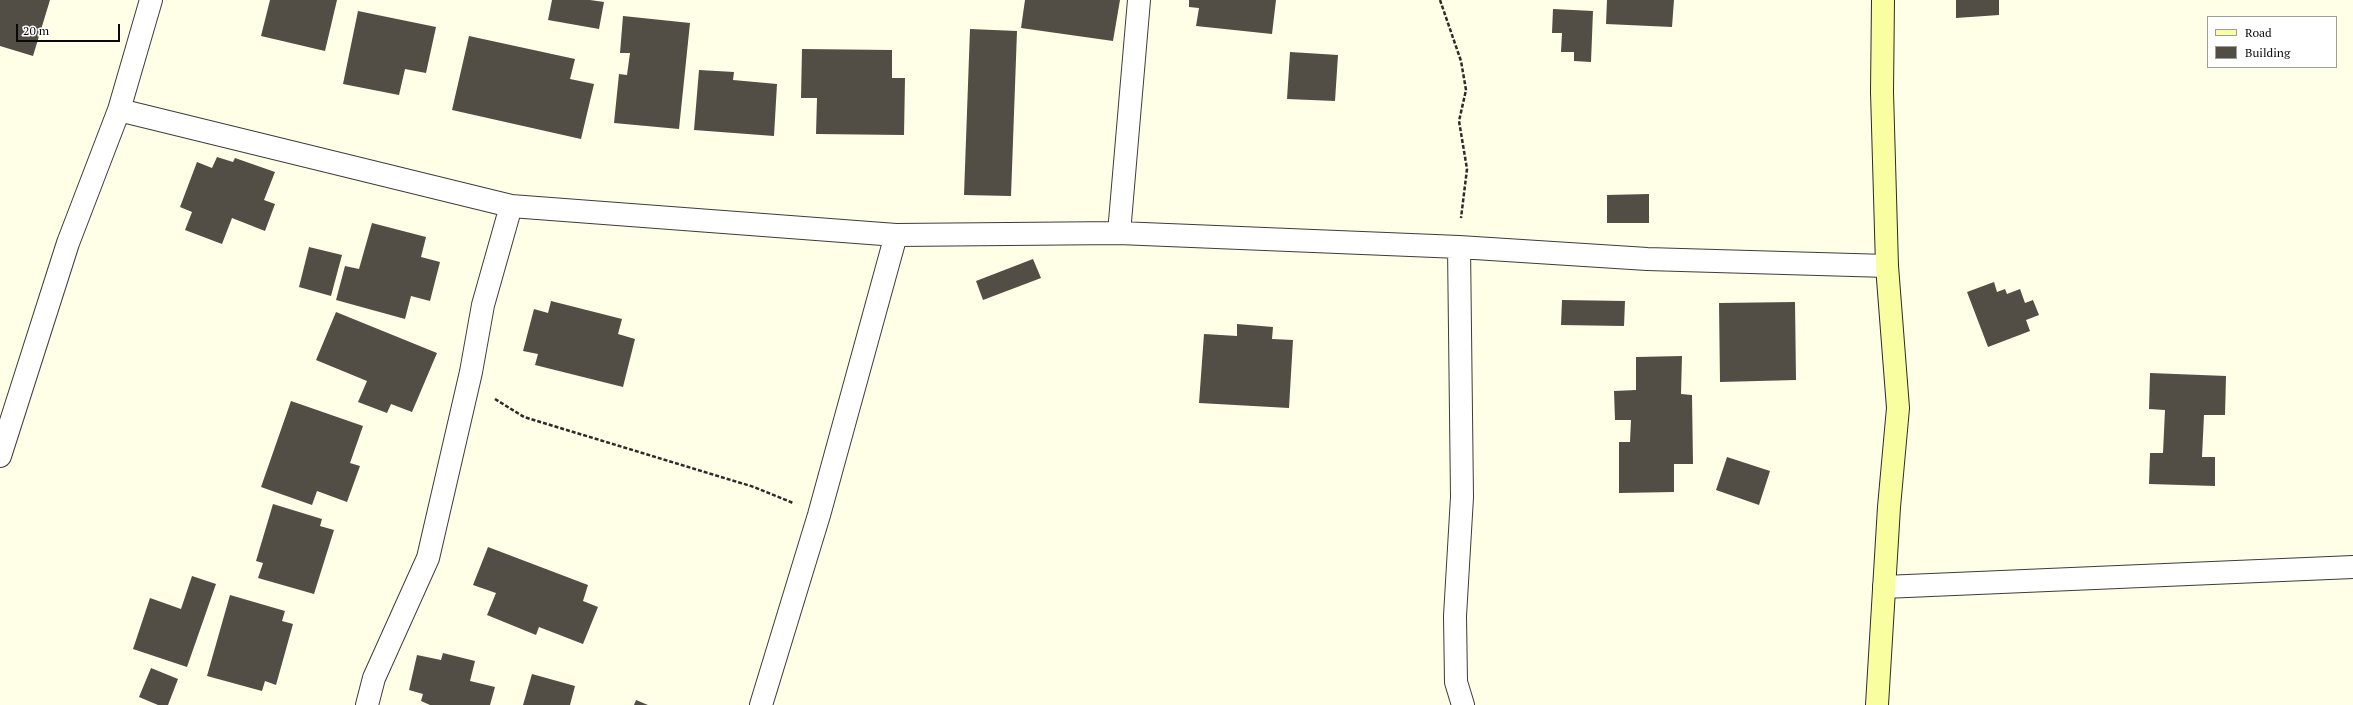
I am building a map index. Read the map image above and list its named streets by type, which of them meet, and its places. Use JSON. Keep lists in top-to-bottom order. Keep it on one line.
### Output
{"legend":["Road","Building"],"scale_bar":"20 m"}
